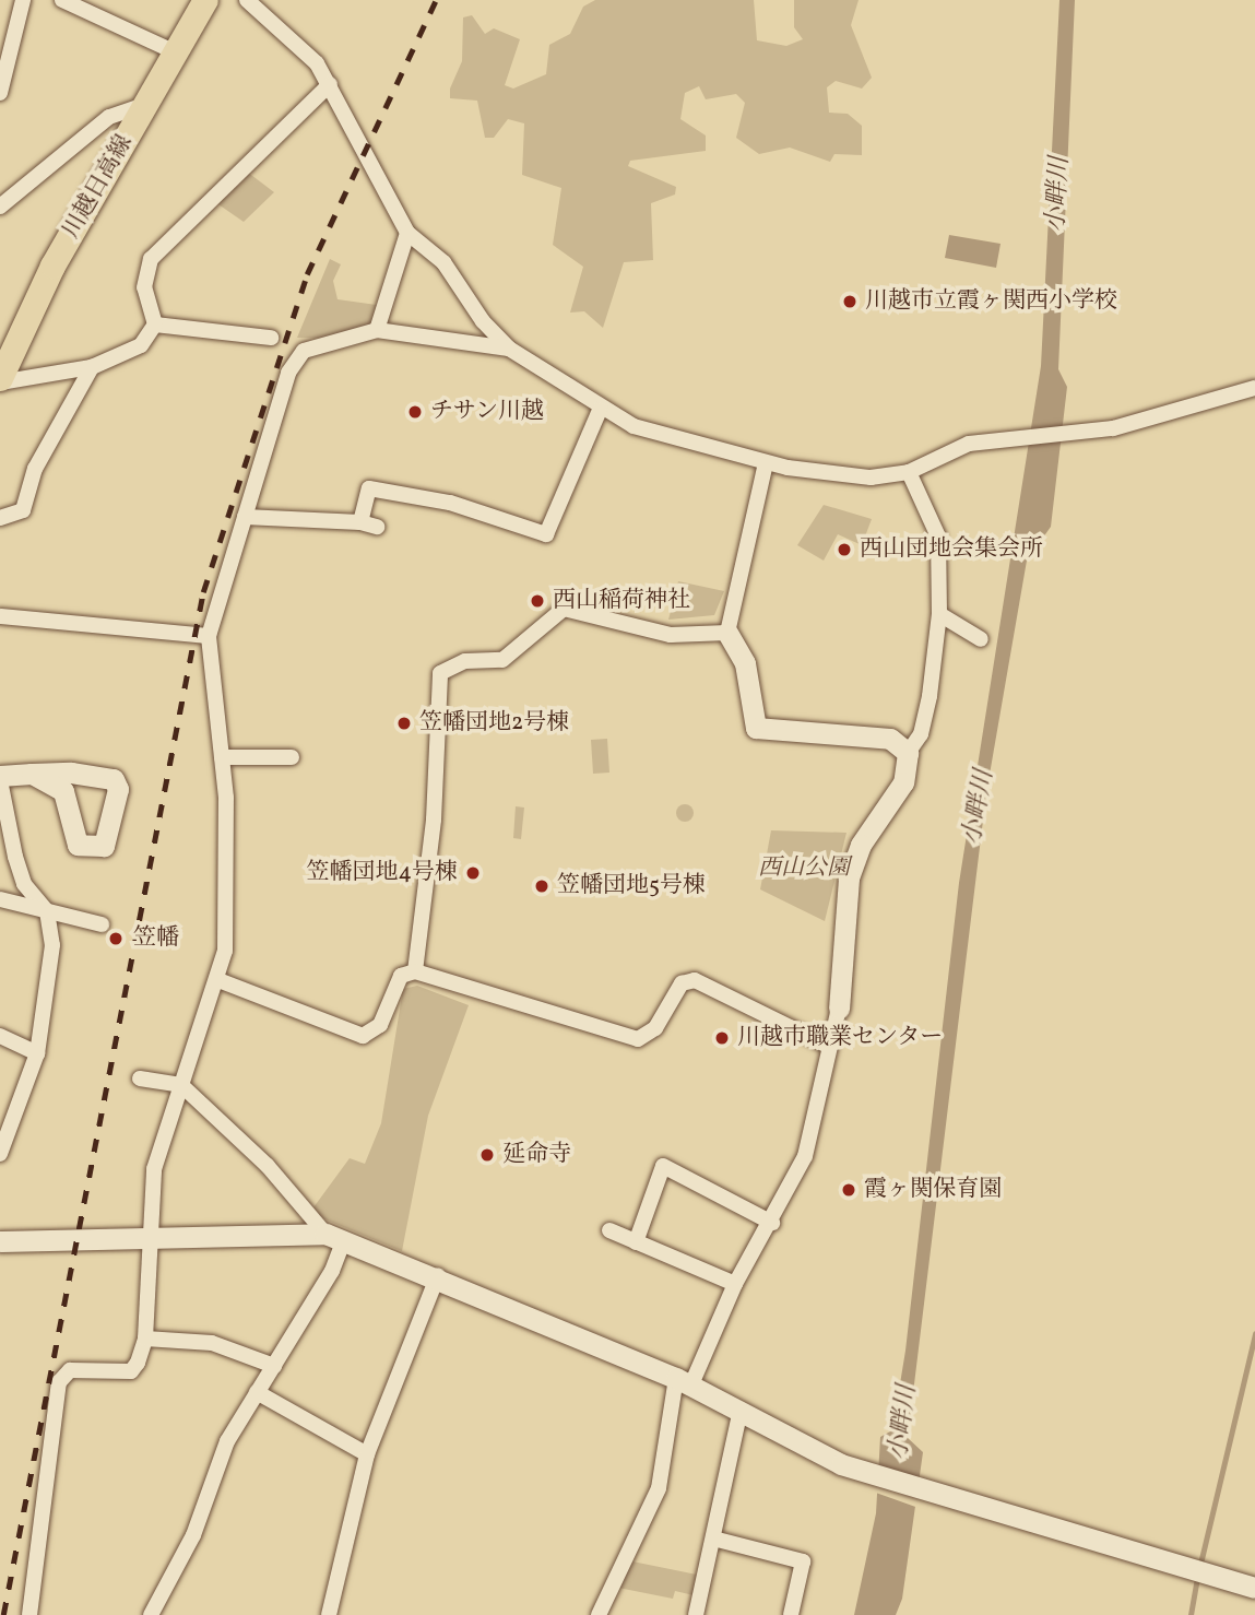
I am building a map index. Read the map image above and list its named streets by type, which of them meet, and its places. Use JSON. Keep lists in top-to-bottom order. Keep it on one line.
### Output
{"streets":{"main road":["川越日高線"]},"water":["小畔川"],"parks":["西山公園"],"places":["川越市立霞ヶ関西小学校","チサン川越","西山団地会集会所","西山稲荷神社","笠幡団地2号棟","笠幡団地4号棟","笠幡団地5号棟","笠幡","川越市職業センター","延命寺","霞ヶ関保育園"]}
